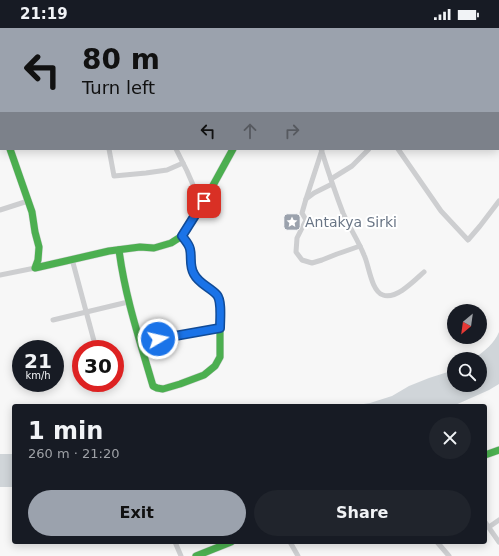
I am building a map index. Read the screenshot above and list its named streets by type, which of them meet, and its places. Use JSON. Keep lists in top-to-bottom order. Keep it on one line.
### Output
{"places":{"place":["Antakya Sirki"]},"north":"bottom left","page":{"status":"21:19","turn":["80 m","Turn left"],"speed":"21 km/h","limit":"30","heading":["1 min","260 m · 21:20"],"buttons":["Exit","Share"]}}
